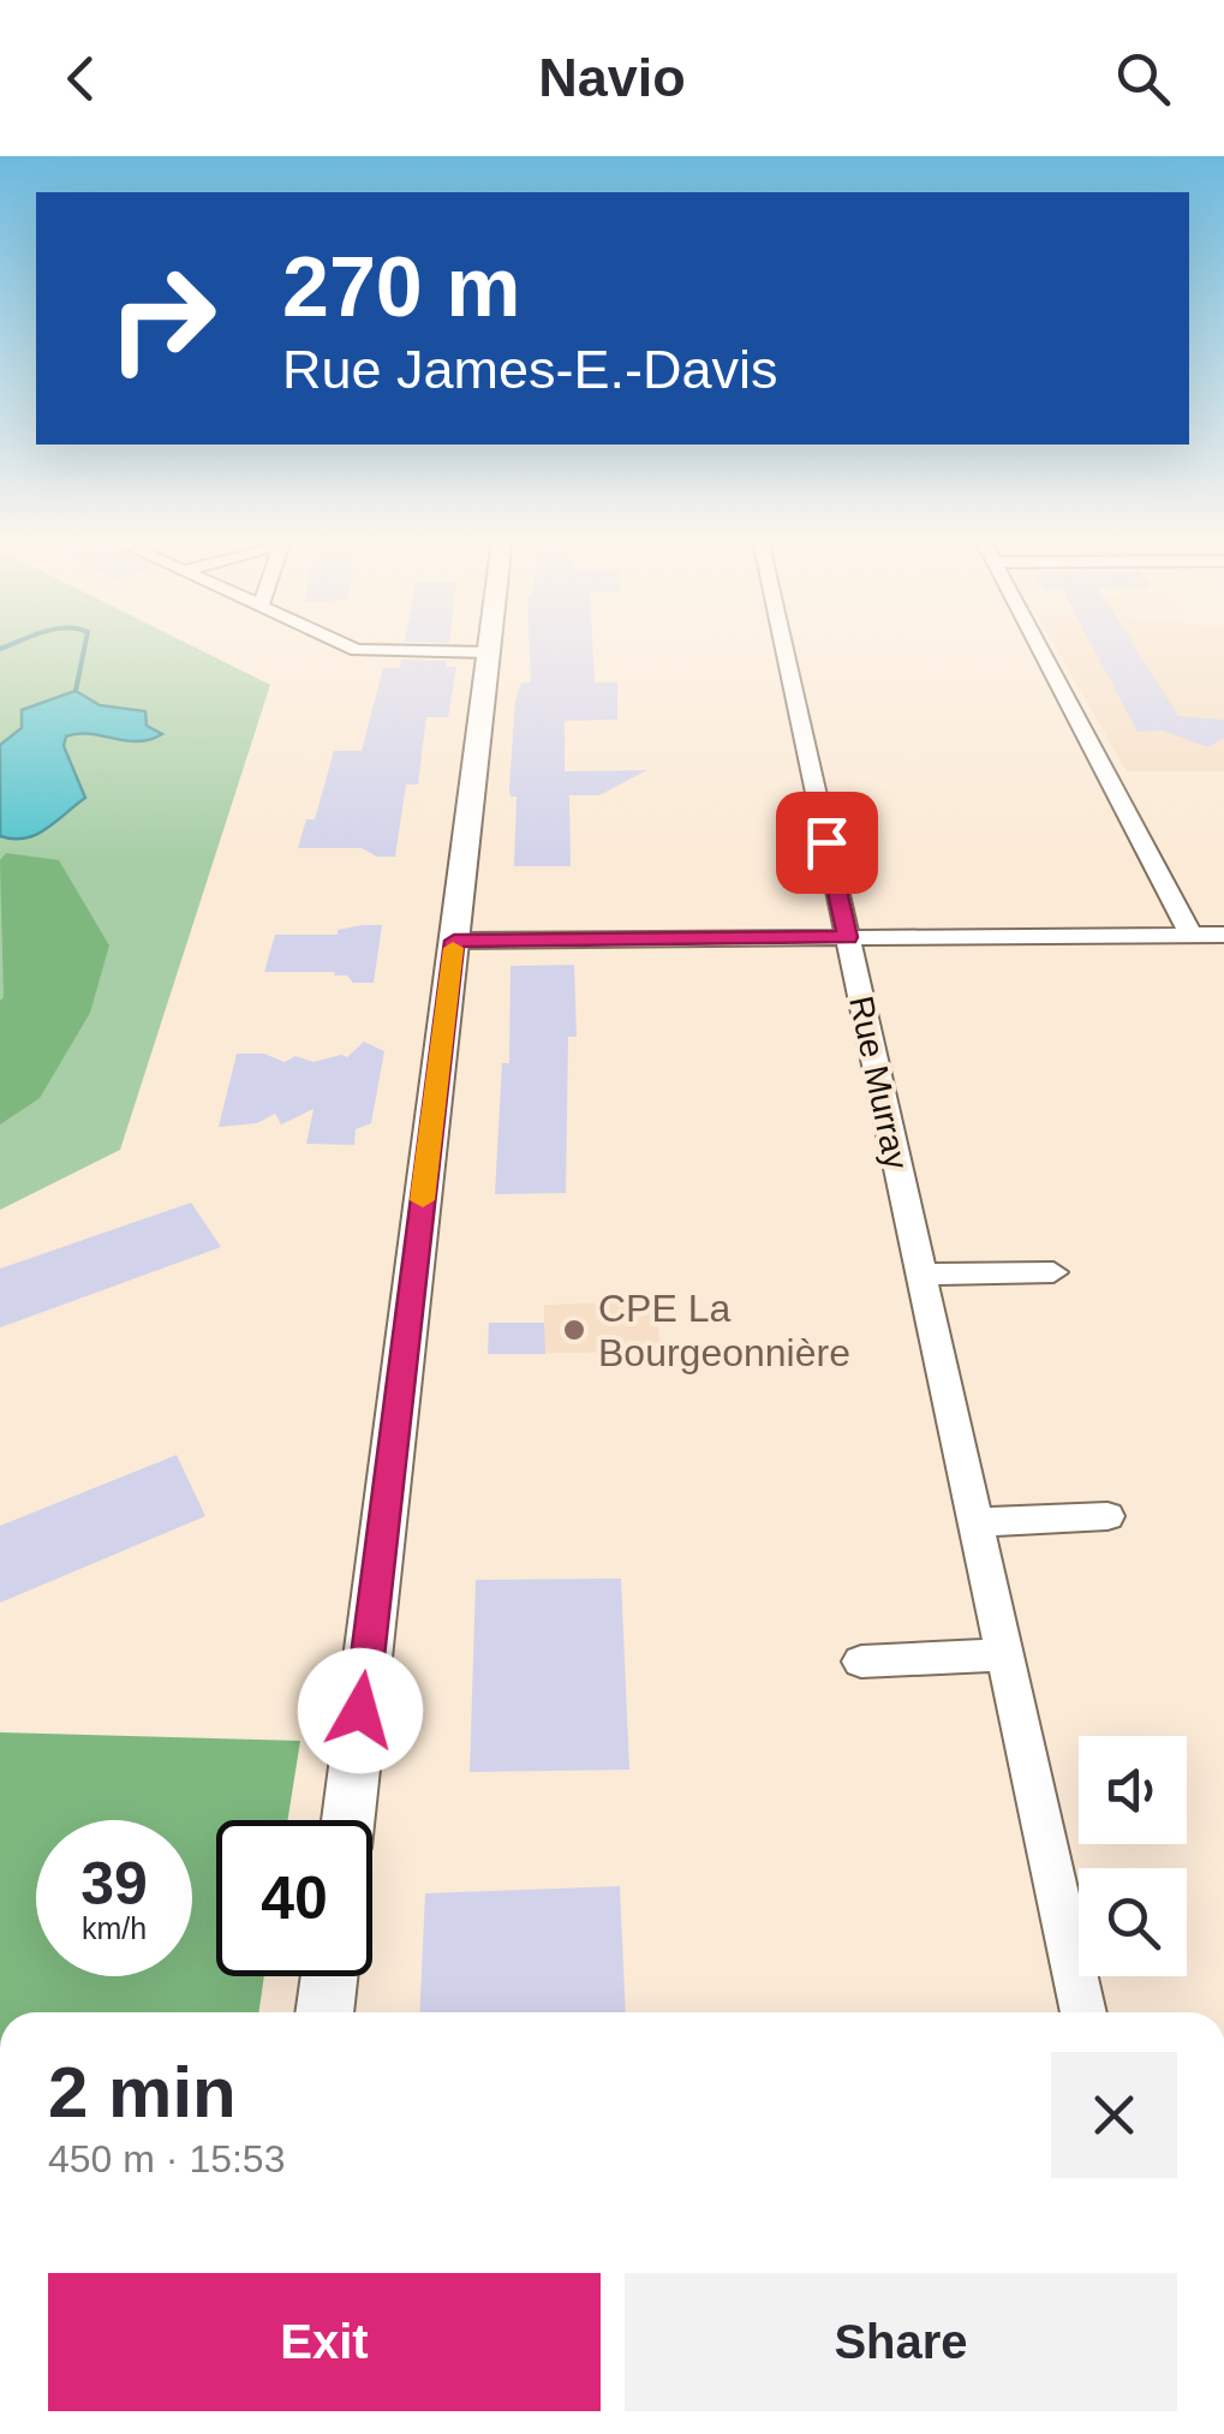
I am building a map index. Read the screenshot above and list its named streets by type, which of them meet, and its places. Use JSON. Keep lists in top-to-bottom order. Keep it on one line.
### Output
{"streets":{"street":["Rue Murray"]},"places":["CPE La Bourgeonnière"],"page":{"header":"Navio","turn":["270 m","Rue James-E.-Davis"],"speed":"39 km/h","limit":"40","heading":["2 min","450 m · 15:53"],"buttons":["Exit","Share"]}}
